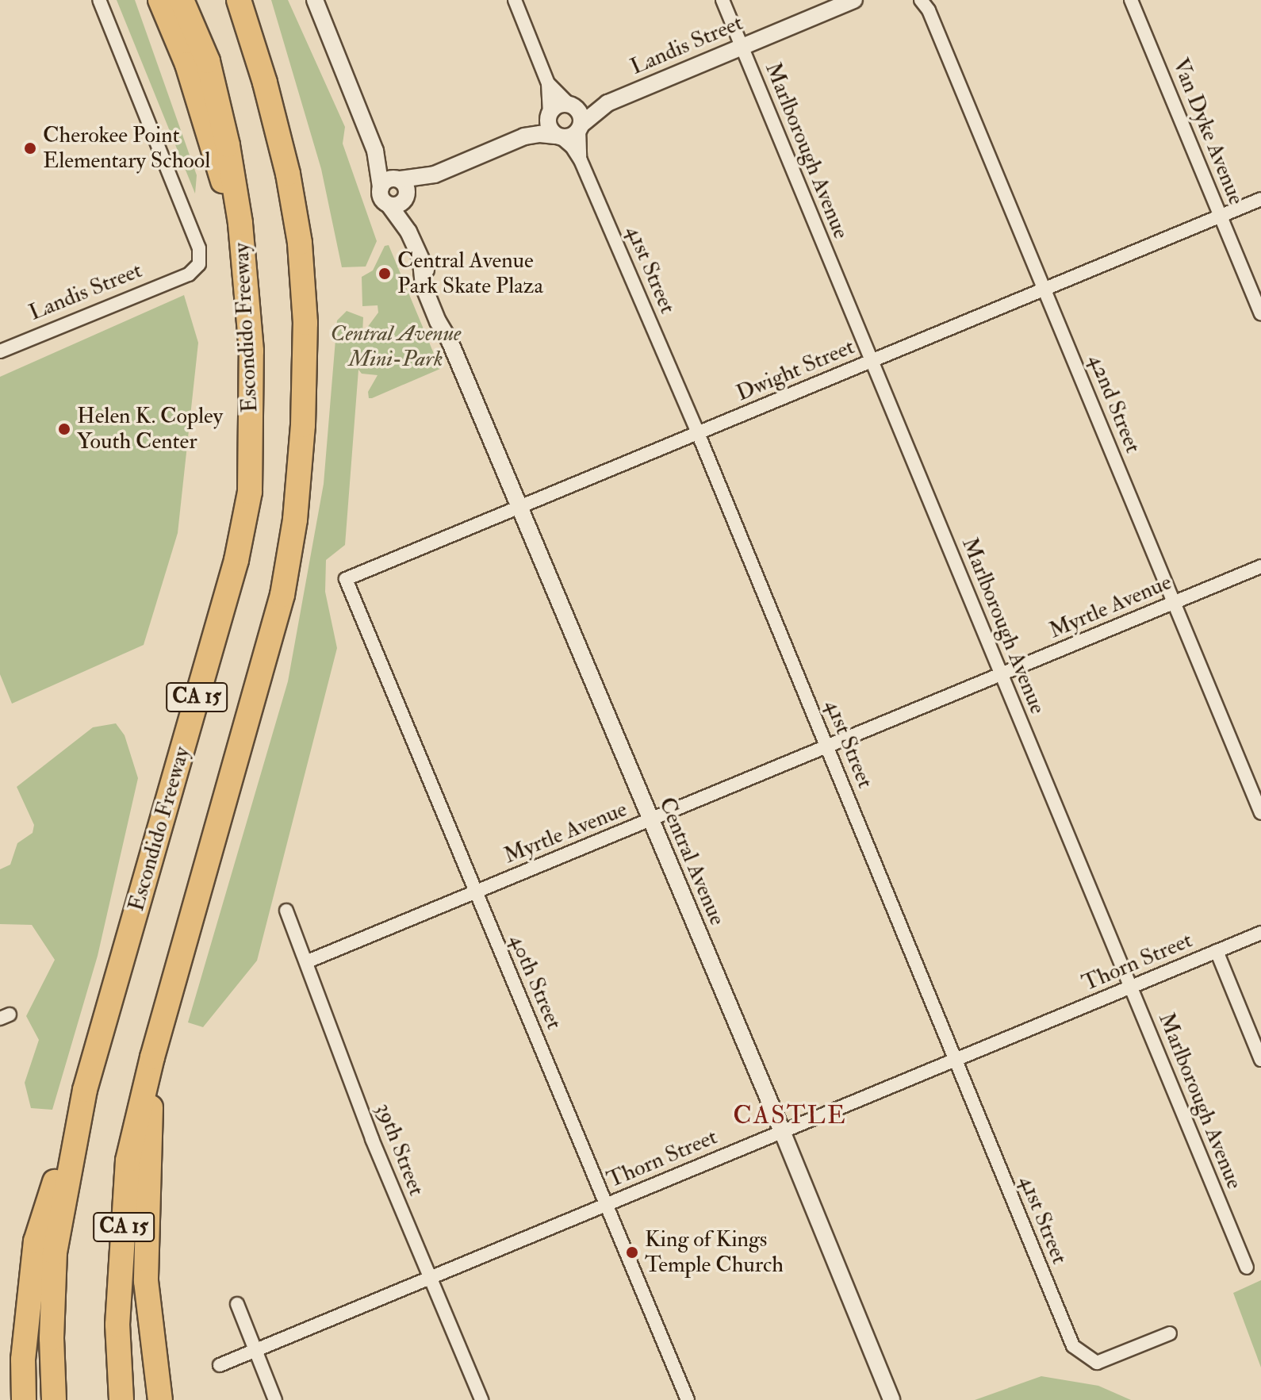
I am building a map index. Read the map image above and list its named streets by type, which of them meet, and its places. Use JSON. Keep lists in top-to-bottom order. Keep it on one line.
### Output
{"streets":{"highway":["Escondido Freeway","CA 15"],"street":["Landis Street","Van Dyke Avenue","Marlborough Avenue","41st Street","Dwight Street","42nd Street","Myrtle Avenue","Central Avenue","Thorn Street","40th Street","39th Street"]},"crossings":[["Landis Street","Marlborough Avenue"],["Landis Street","41st Street"],["Van Dyke Avenue","Dwight Street"],["Marlborough Avenue","Dwight Street"],["Marlborough Avenue","Myrtle Avenue"],["Marlborough Avenue","Thorn Street"],["41st Street","Dwight Street"],["41st Street","Myrtle Avenue"],["41st Street","Thorn Street"],["Dwight Street","42nd Street"],["Dwight Street","Central Avenue"],["Dwight Street","40th Street"],["42nd Street","Myrtle Avenue"],["Myrtle Avenue","Central Avenue"],["Myrtle Avenue","40th Street"],["Myrtle Avenue","39th Street"],["Central Avenue","Thorn Street"],["Thorn Street","40th Street"],["Thorn Street","39th Street"]],"districts":["CASTLE"],"parks":["Central Avenue Mini-Park"],"places":["Cherokee Point Elementary School","Central Avenue Park Skate Plaza","Helen K. Copley Youth Center","King of Kings Temple Church"]}
